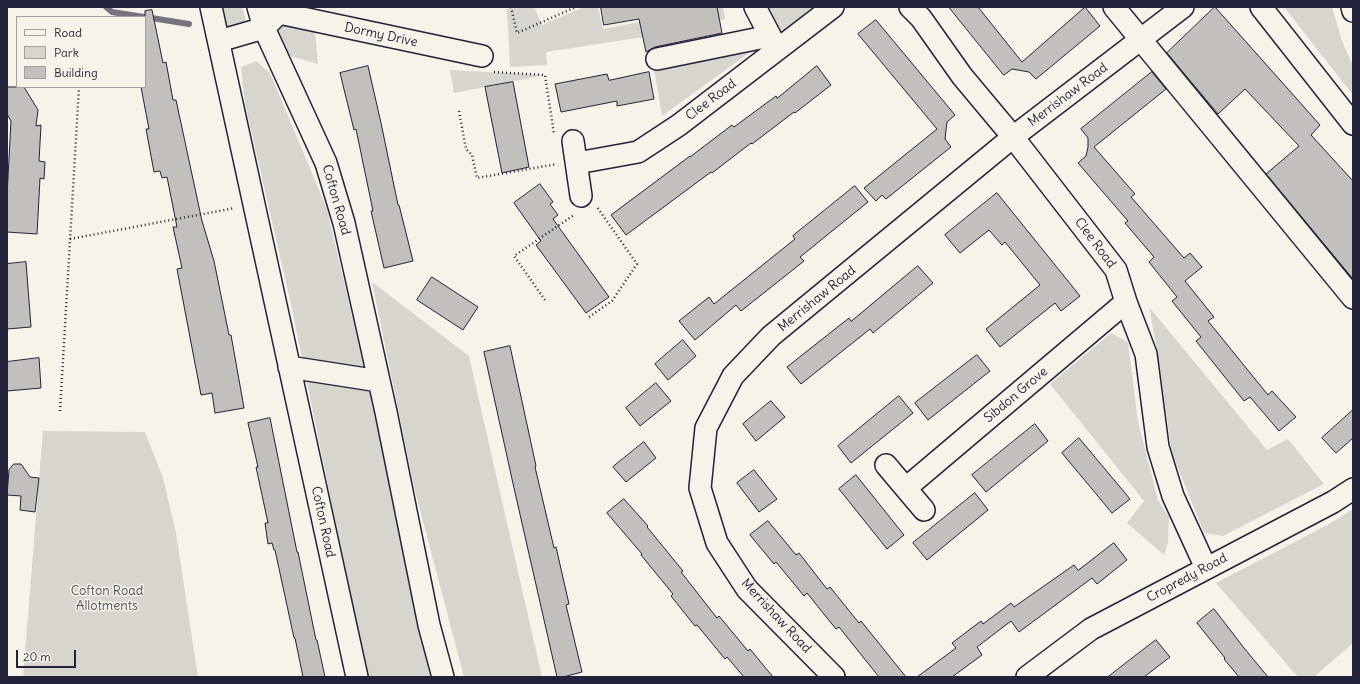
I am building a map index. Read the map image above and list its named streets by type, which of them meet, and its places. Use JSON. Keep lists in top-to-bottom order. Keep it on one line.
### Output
{"streets":{"street":["Dormy Drive","Merrishaw Road","Clee Road","Cofton Road","Sibdon Grove","Cropredy Road"]},"crossings":[["Merrishaw Road","Clee Road"],["Clee Road","Sibdon Grove"],["Clee Road","Cropredy Road"]],"parks":["Cofton Road Allotments"],"legend":["Road","Park","Building"],"scale_bar":"20 m"}
